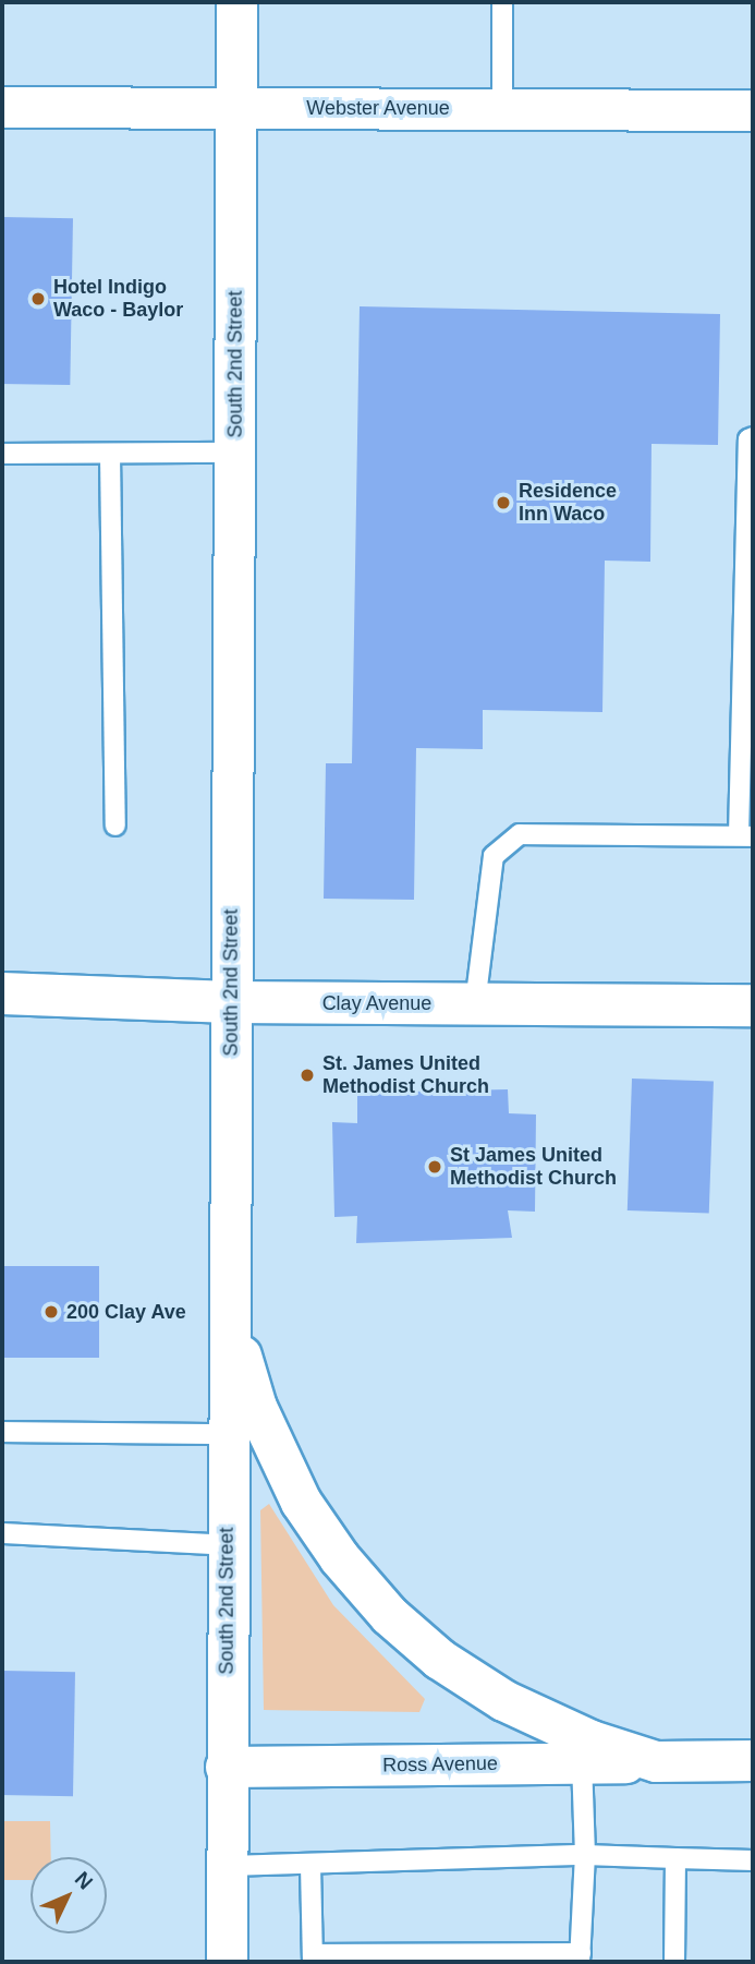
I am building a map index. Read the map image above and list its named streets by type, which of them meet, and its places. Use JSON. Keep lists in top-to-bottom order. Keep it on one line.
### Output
{"streets":{"street":["Webster Avenue","South 2nd Street","Clay Avenue","Ross Avenue"]},"crossings":[["Webster Avenue","South 2nd Street"],["South 2nd Street","Clay Avenue"],["South 2nd Street","Ross Avenue"]],"places":["Hotel Indigo Waco - Baylor","Residence Inn Waco","St. James United Methodist Church","St James United Methodist Church","200 Clay Ave"],"north":"top right"}
